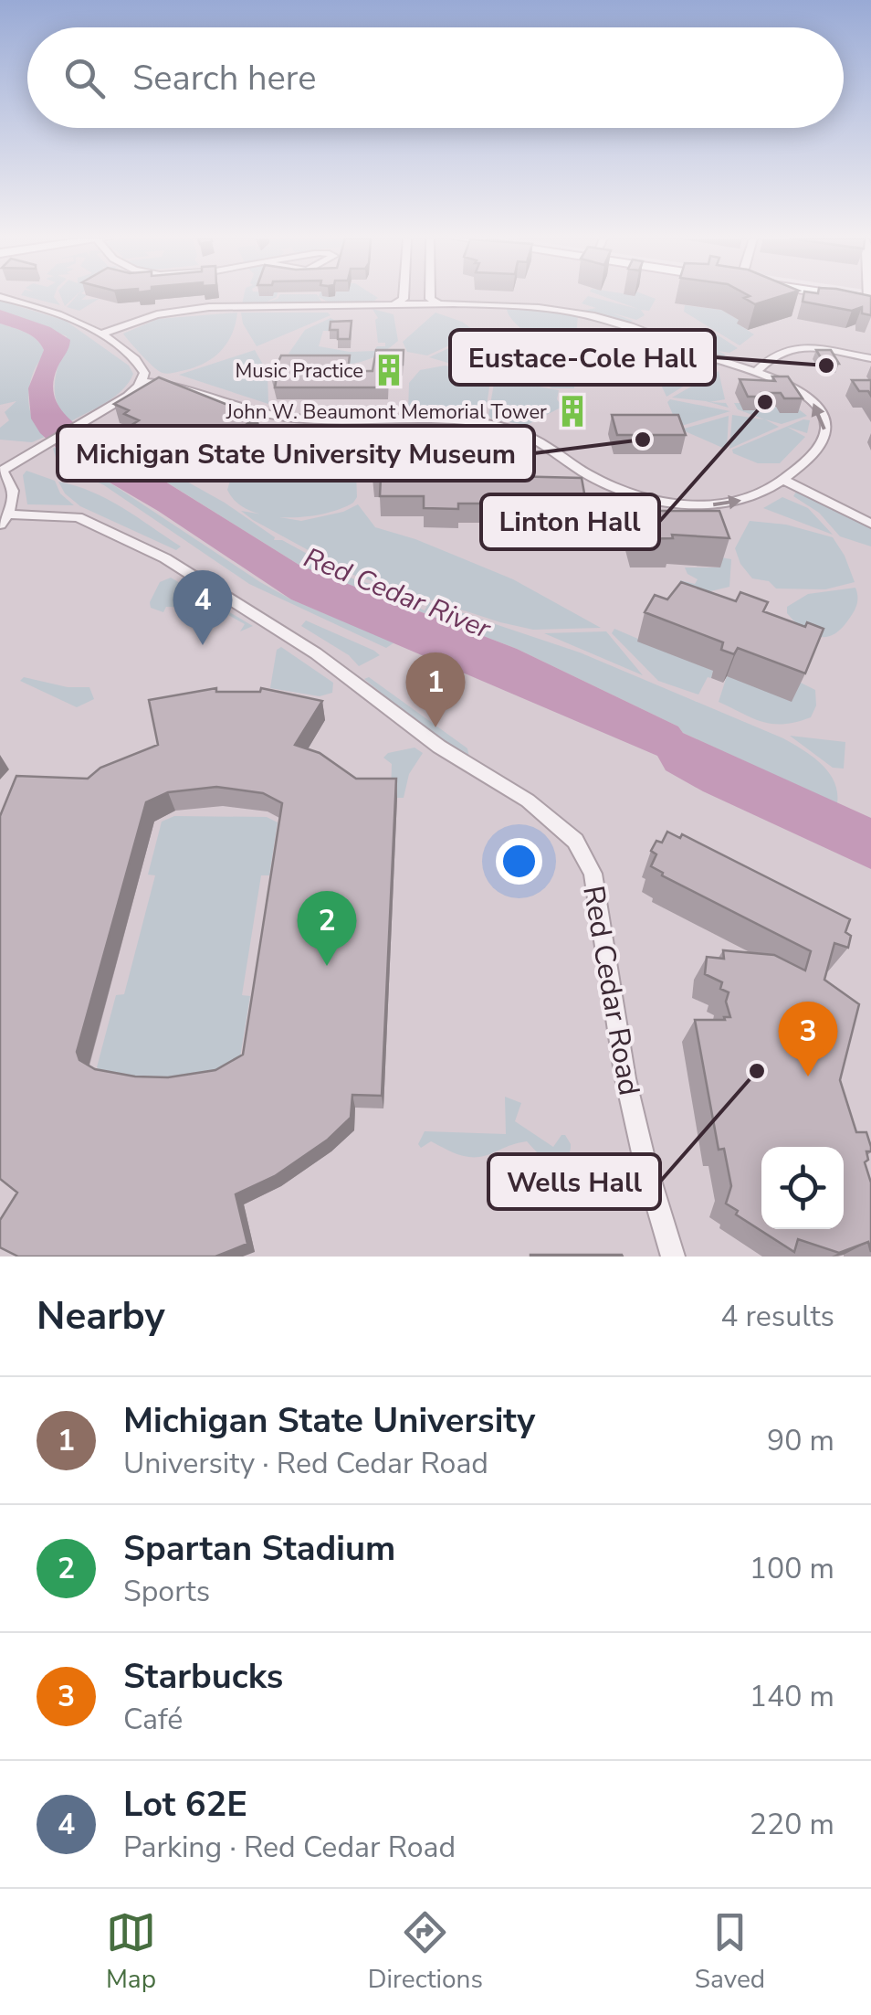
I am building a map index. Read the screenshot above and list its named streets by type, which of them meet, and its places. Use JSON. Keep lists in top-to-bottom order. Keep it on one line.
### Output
{"streets":{"street":["Red Cedar Road"]},"water":["Red Cedar River"],"places":{"other":["Eustace-Cole Hall","Linton Hall","Michigan State University Museum","Wells Hall"],"building":["Music Practice","John W. Beaumont Memorial Tower"]},"page":{"search":"Search here","pins":["4","1","2","3"],"heading":["Nearby","4 results"],"list":[{"mark":"1","name":"Michigan State University","note":"University · Red Cedar Road","value":"90 m"},{"mark":"2","name":"Spartan Stadium","note":"Sports","value":"100 m"},{"mark":"3","name":"Starbucks","note":"Café","value":"140 m"},{"mark":"4","name":"Lot 62E","note":"Parking · Red Cedar Road","value":"220 m"}],"nav":["Map","Directions","Saved"]}}
